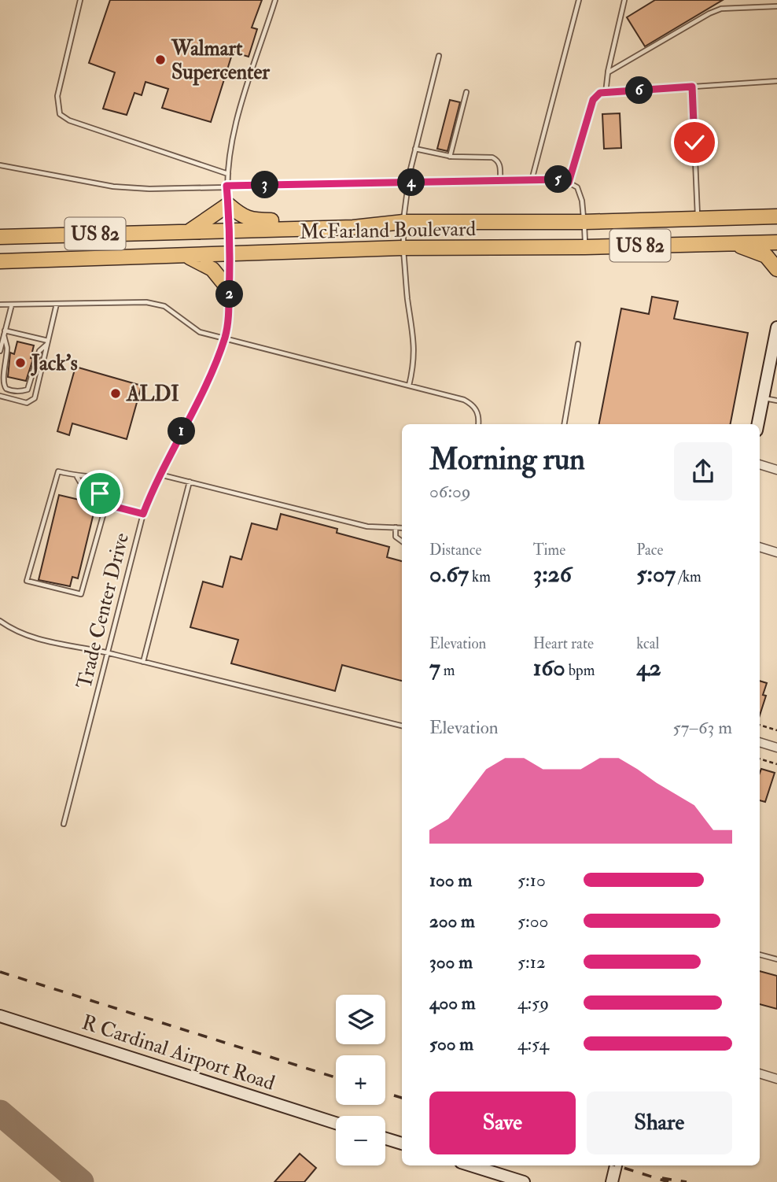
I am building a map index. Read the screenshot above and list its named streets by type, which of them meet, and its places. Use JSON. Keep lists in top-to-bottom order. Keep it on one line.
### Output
{"streets":{"highway":["McFarland Boulevard","US 82"],"main road":["R Cardinal Airport Road"],"lane":["Trade Center Drive"]},"crossings":[["McFarland Boulevard","Trade Center Drive"]],"places":["Walmart Supercenter","Jack's","ALDI"],"page":{"pins":["6","5","4","3","2","1"],"heading":["Morning run","06:09"],"stats":[["Distance","0.67 km"],["Time","3:26"],["Pace","5:07 /km"],["Elevation","7 m"],["Heart rate","160 bpm"],["kcal","42"]],"chart":["Elevation","57–63 m"],"list":[{"name":"100 m","note":"5:10"},{"name":"200 m","note":"5:00"},{"name":"300 m","note":"5:12"},{"name":"400 m","note":"4:59"},{"name":"500 m","note":"4:54"}],"map_buttons":["+","−"],"buttons":["Save","Share"]}}
